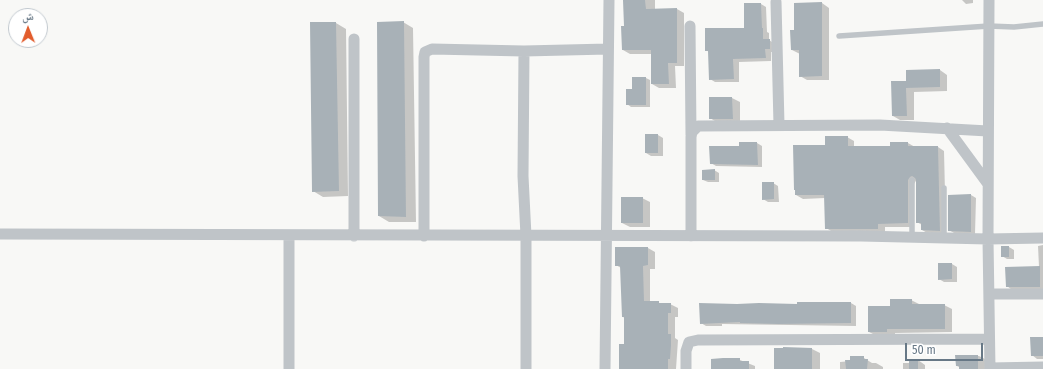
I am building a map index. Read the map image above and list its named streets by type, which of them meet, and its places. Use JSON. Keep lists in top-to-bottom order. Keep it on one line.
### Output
{"scale_bar":"50 m","north":"top"}
